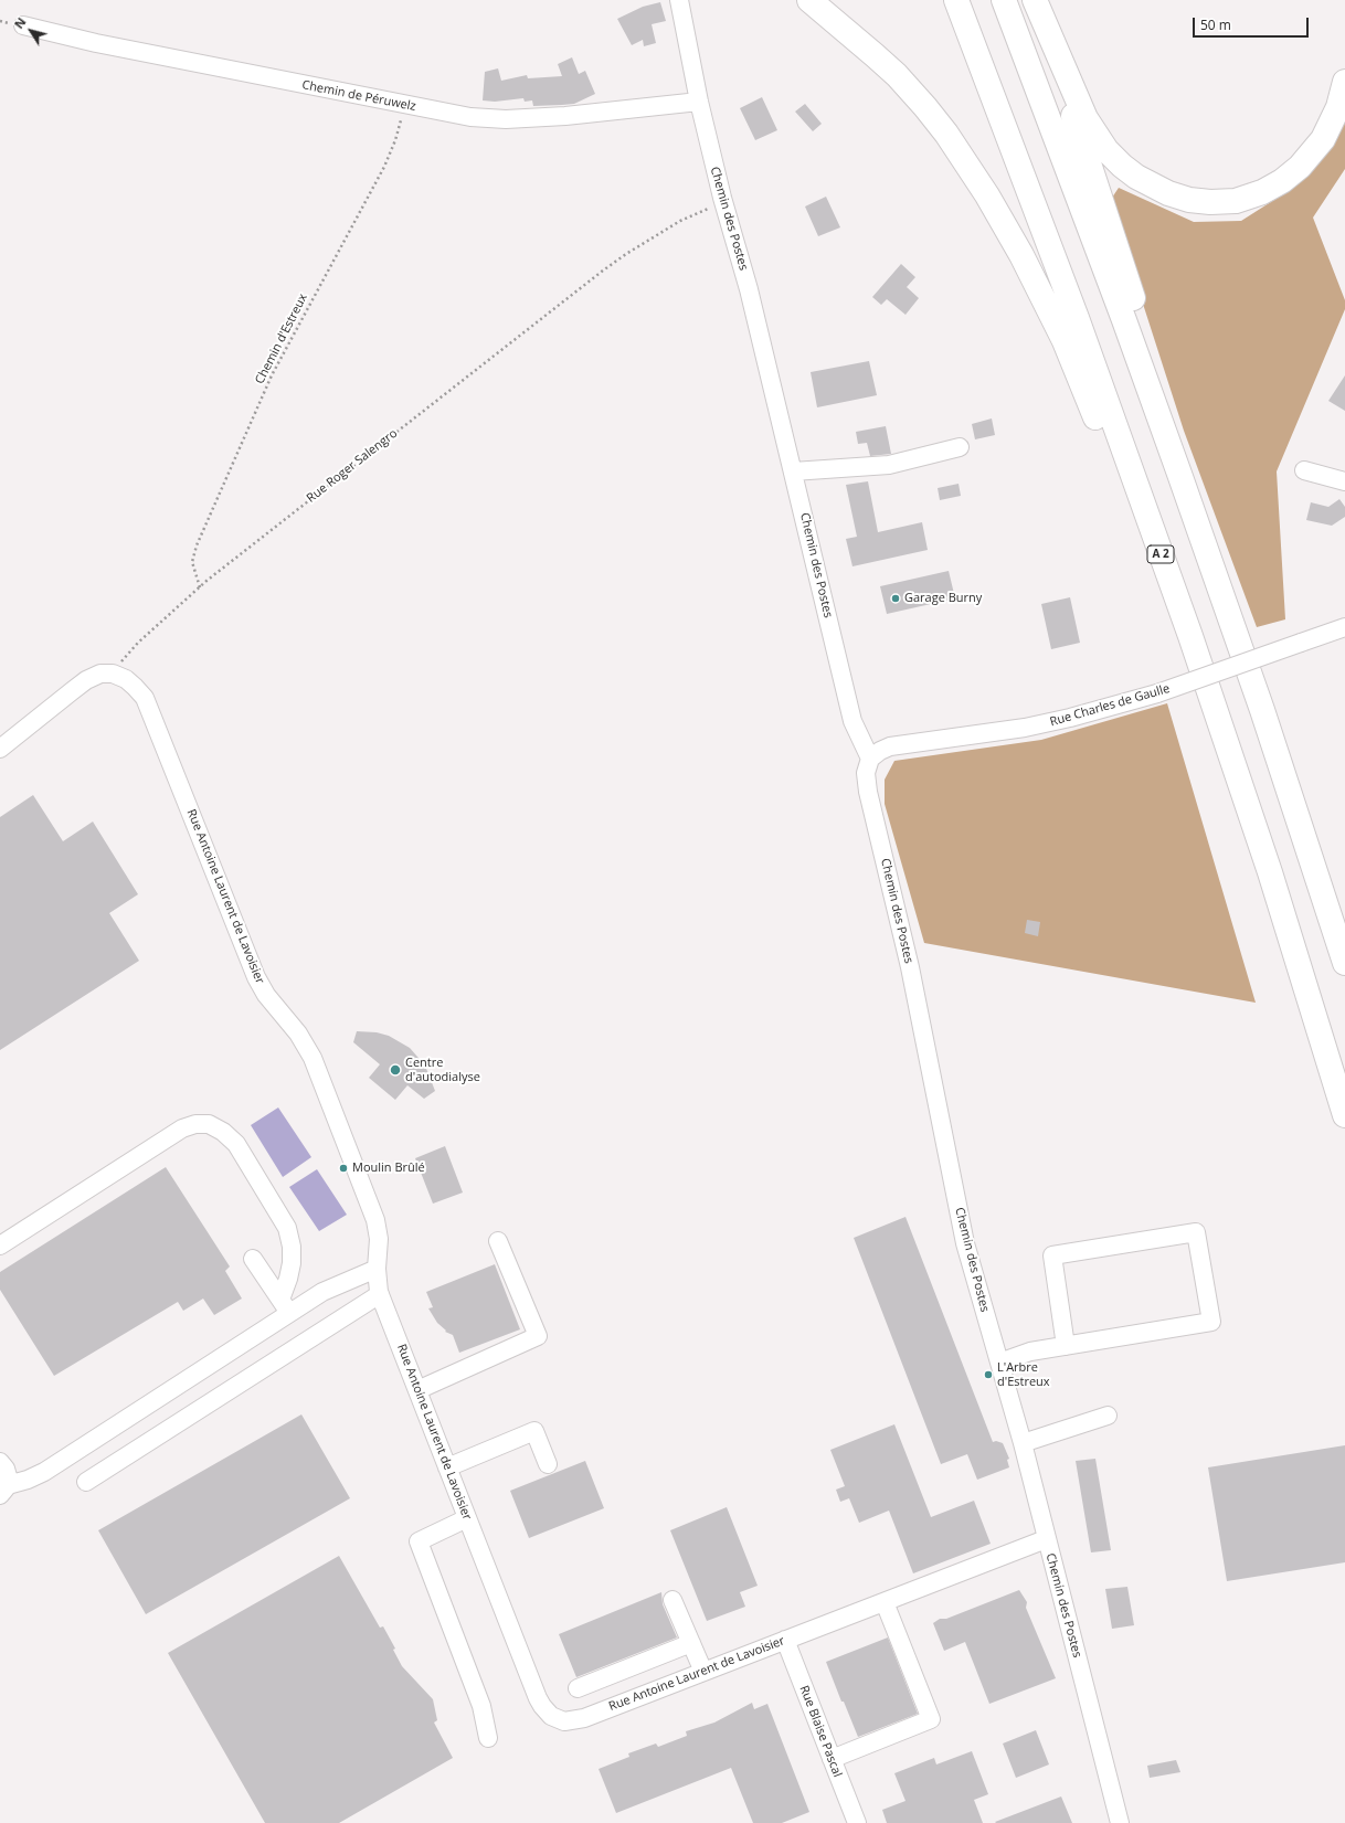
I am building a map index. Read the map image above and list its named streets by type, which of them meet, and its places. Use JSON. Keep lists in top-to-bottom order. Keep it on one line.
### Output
{"streets":{"highway":["A 2"],"street":["Chemin de Péruwelz","Chemin des Postes","Rue Charles de Gaulle","Rue Antoine Laurent de Lavoisier","Rue Blaise Pascal"],"path":["Chemin d'Estreux","Rue Roger Salengro"]},"crossings":[["Chemin de Péruwelz","Chemin des Postes"],["Chemin de Péruwelz","Chemin d'Estreux"],["Chemin des Postes","Rue Roger Salengro"],["Chemin des Postes","Rue Charles de Gaulle"],["Chemin des Postes","Rue Antoine Laurent de Lavoisier"],["Chemin d'Estreux","Rue Roger Salengro"],["Rue Roger Salengro","Rue Antoine Laurent de Lavoisier"],["Rue Antoine Laurent de Lavoisier","Rue Blaise Pascal"]],"places":["Garage Burny","Centre d'autodialyse","Moulin Brûlé","L'Arbre d'Estreux"],"scale_bar":"50 m","north":"top left"}
